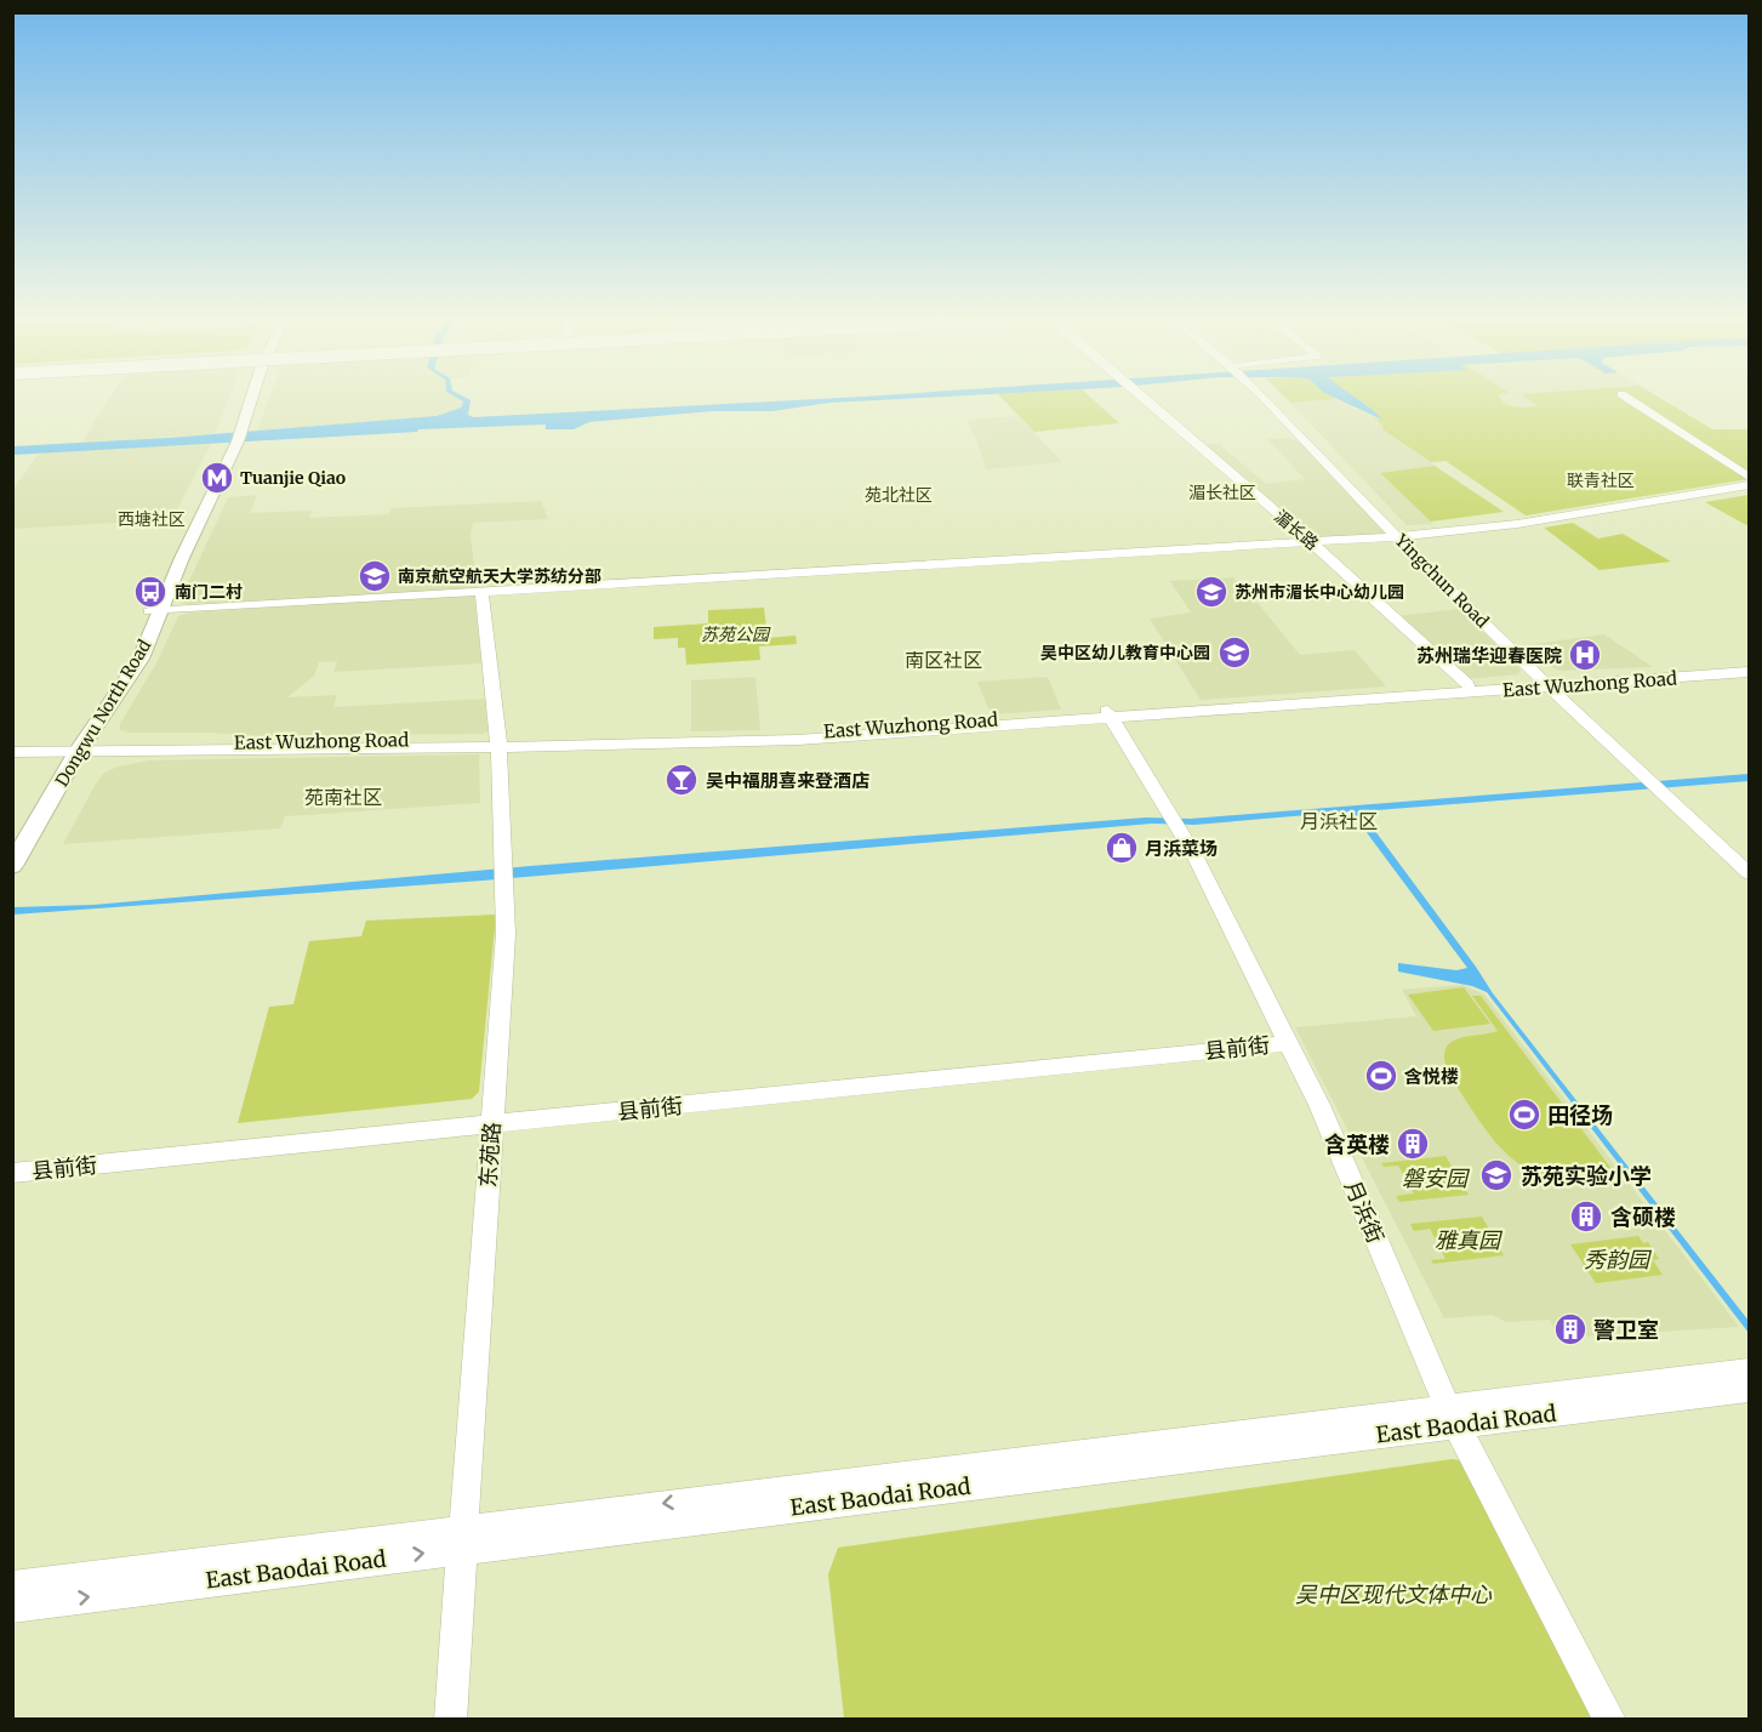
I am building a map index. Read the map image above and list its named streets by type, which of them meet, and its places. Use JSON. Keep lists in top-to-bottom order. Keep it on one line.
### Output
{"streets":{"main road":["Dongwu North Road"],"street":["湄长路","Yingchun Road","East Wuzhong Road","县前街","东苑路","月浜街","East Baodai Road"]},"crossings":[["湄长路","East Wuzhong Road"],["Yingchun Road","East Wuzhong Road"],["East Wuzhong Road","Dongwu North Road"],["East Wuzhong Road","东苑路"],["East Wuzhong Road","月浜街"],["县前街","东苑路"],["县前街","月浜街"],["东苑路","East Baodai Road"],["月浜街","East Baodai Road"]],"districts":["联青社区","湄长社区","苑北社区","西塘社区","南区社区","苑南社区","月浜社区"],"parks":["苏苑公园","磐安园","雅真园","秀韵园","吴中区现代文体中心"],"places":{"metro station":["Tuanjie Qiao"],"school or university":["南京航空航天大学苏纺分部","苏州市湄长中心幼儿园","吴中区幼儿教育中心园","苏苑实验小学"],"bus stop":["南门二村"],"hospital":["苏州瑞华迎春医院"],"bar":["吴中福朋喜来登酒店"],"shop":["月浜菜场"],"sports":["含悦楼","田径场"],"building":["含英楼","含硕楼","警卫室"]}}
